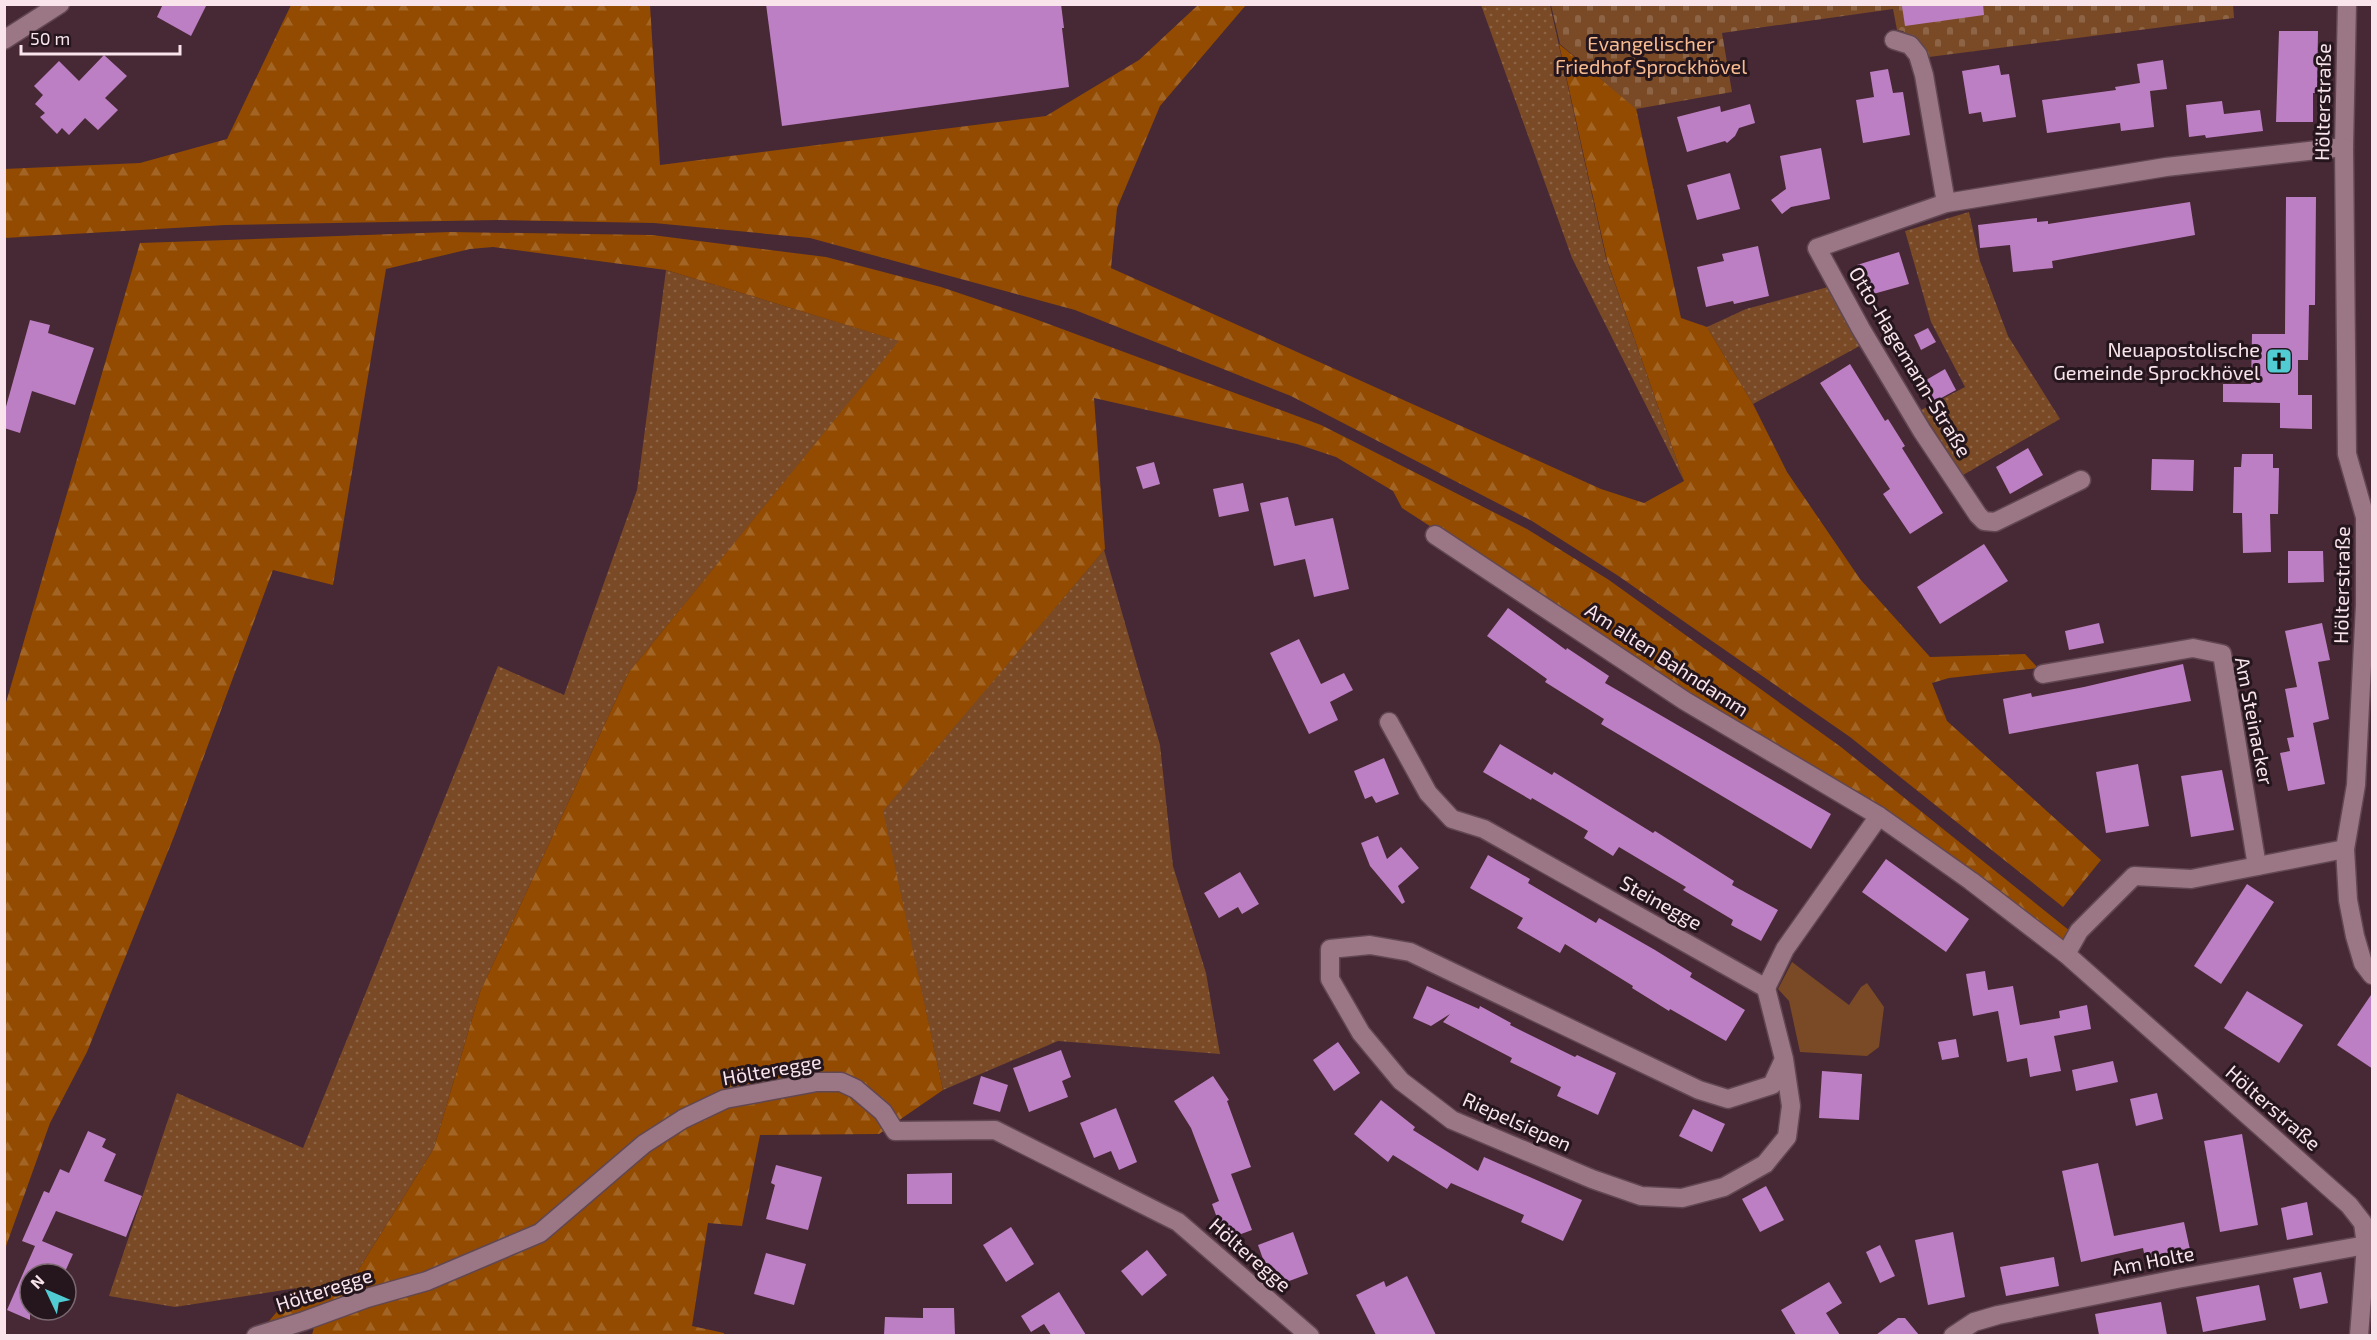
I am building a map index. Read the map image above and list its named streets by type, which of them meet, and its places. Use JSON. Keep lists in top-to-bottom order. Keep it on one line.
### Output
{"streets":{"street":["Hölterstraße","Otto-Hagemann-Straße","Am alten Bahndamm","Am Steinacker","Steinegge","Hölteregge","Riepelsiepen","Am Holte"]},"crossings":[["Hölterstraße","Otto-Hagemann-Straße"],["Hölterstraße","Am alten Bahndamm"],["Hölterstraße","Am Holte"],["Steinegge","Riepelsiepen"]],"parks":["Evangelischer Friedhof Sprockhövel"],"places":{"church":["Neuapostolische Gemeinde Sprockhövel"]},"scale_bar":"50 m","north":"top left"}
